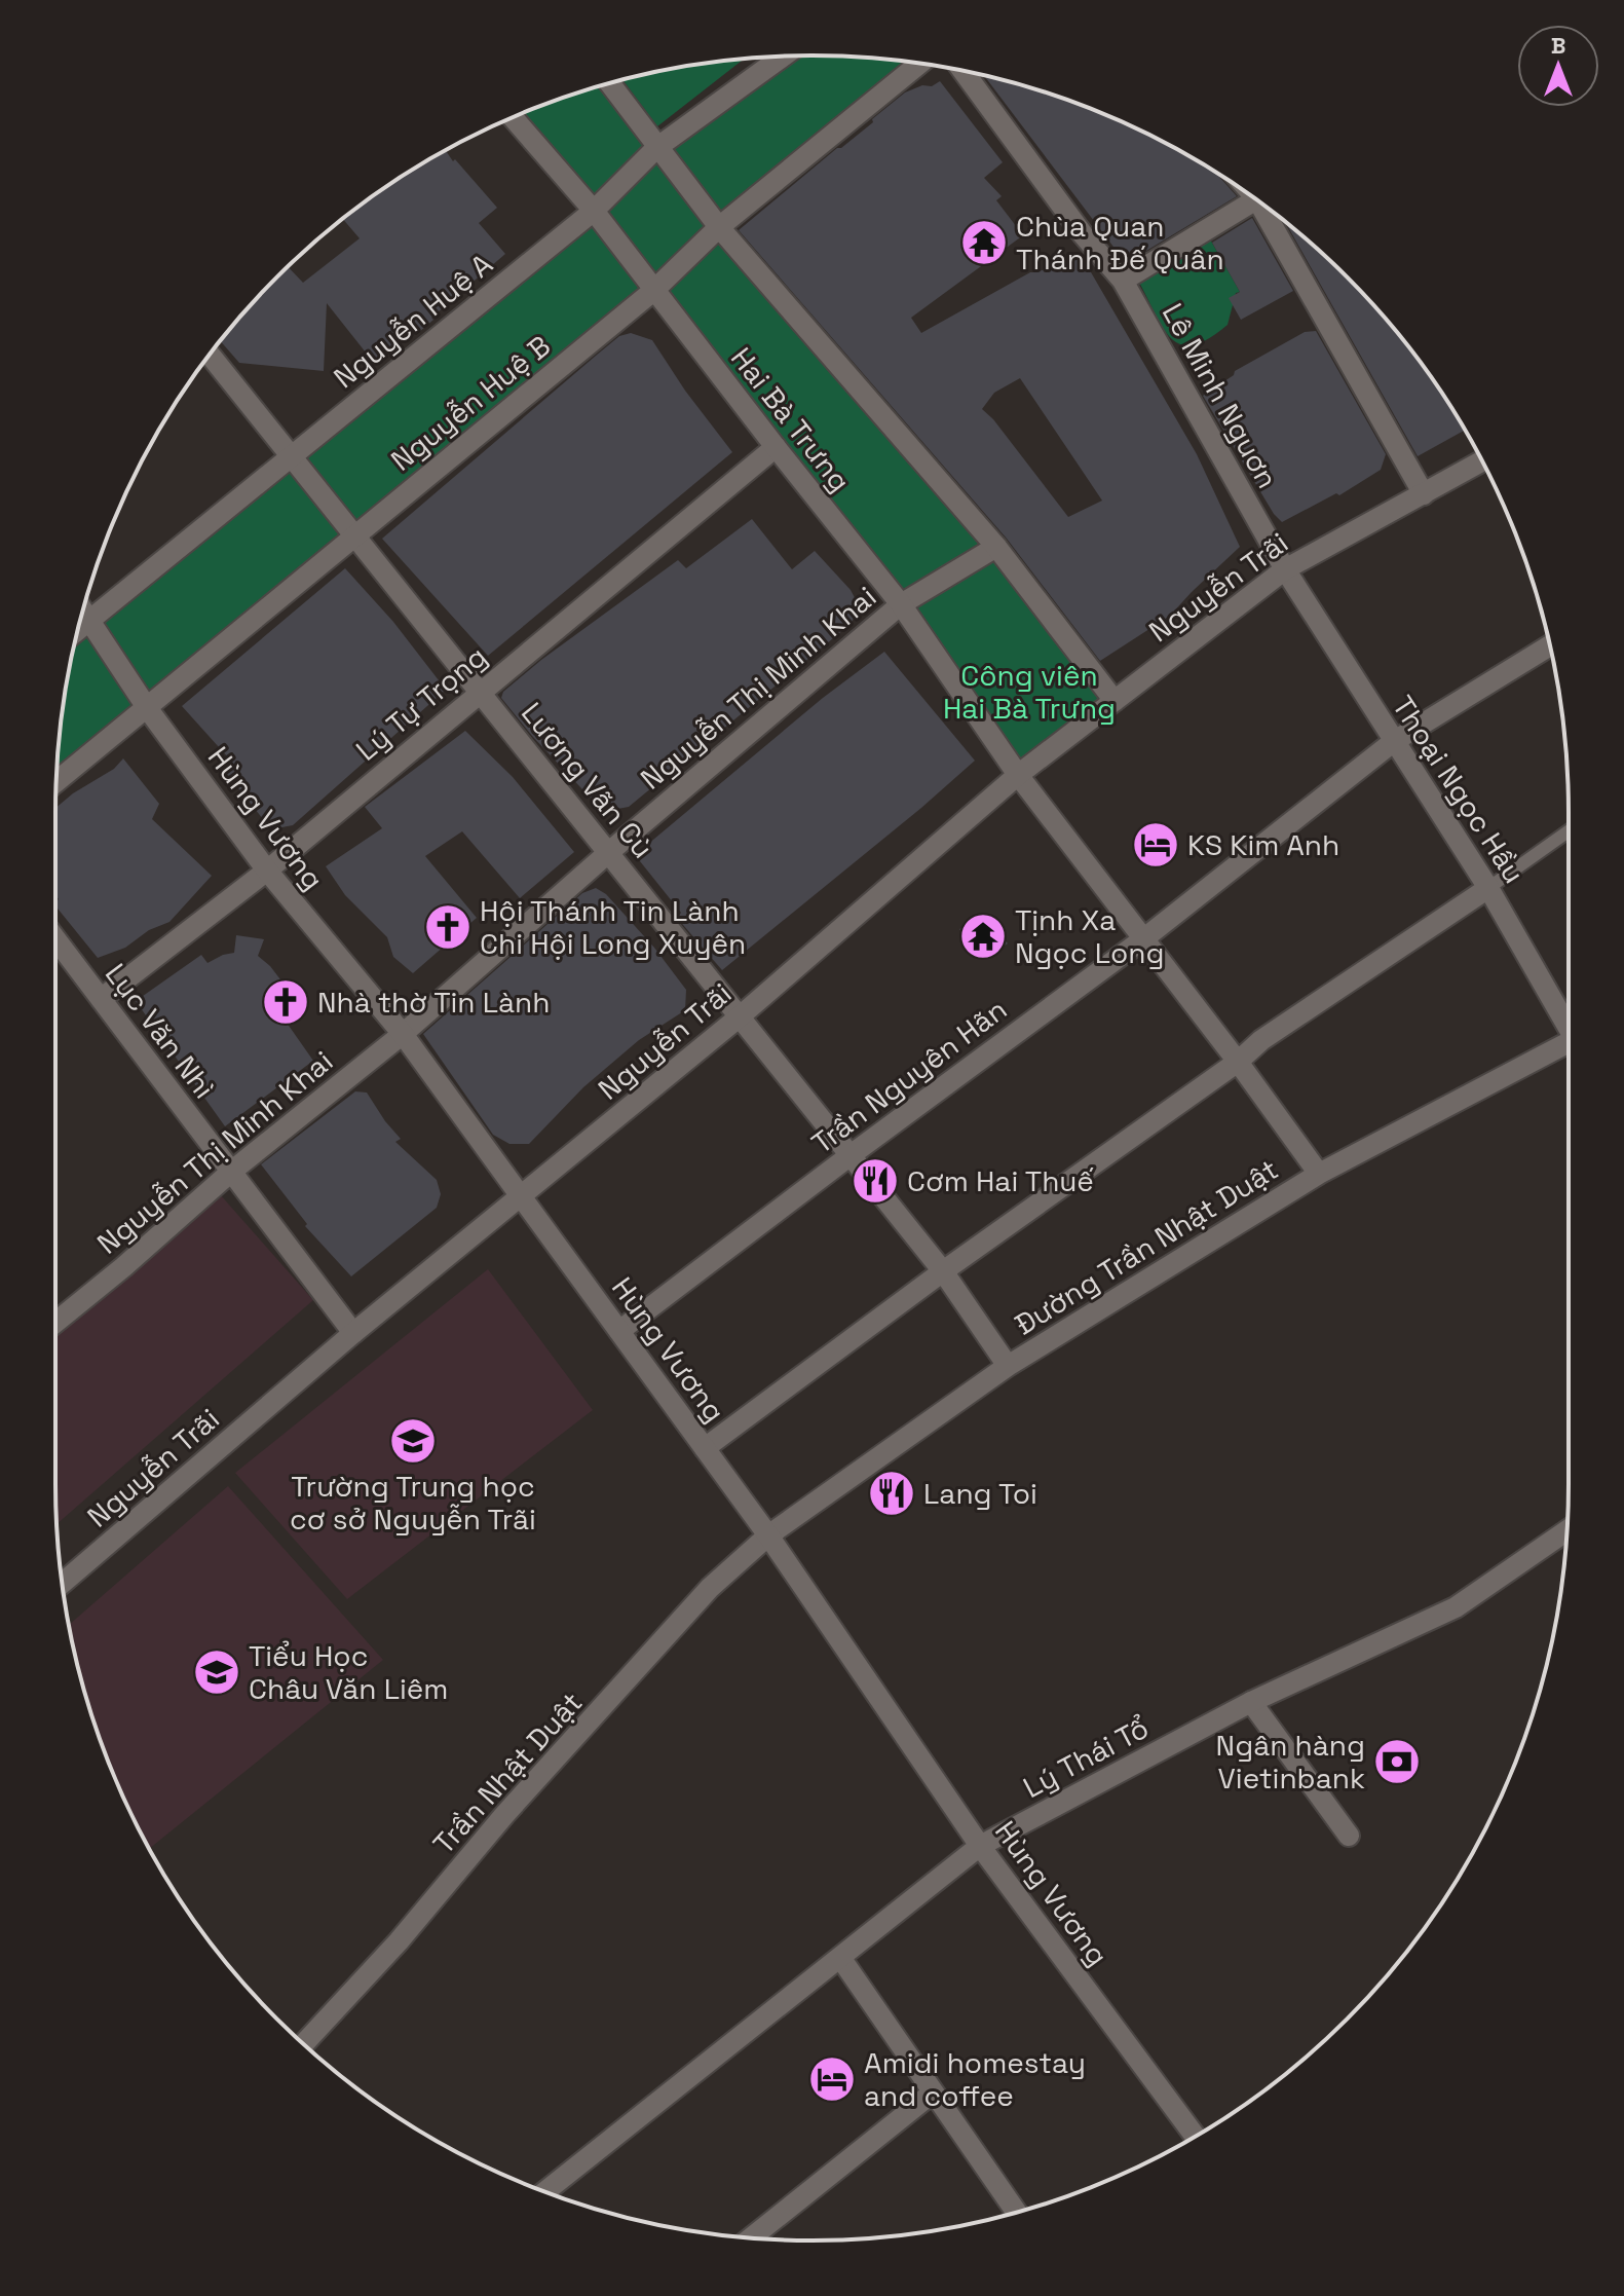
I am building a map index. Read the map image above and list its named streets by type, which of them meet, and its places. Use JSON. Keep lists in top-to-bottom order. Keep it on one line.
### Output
{"streets":{"street":["Nguyễn Huệ A","Lê Minh Nguơn","Nguyễn Huệ B","Hai Bà Trưng","Nguyễn Trãi","Nguyễn Thị Minh Khai","Lý Tự Trọng","Lương Vãn Cù","Thoại Ngọc Hầu","Hùng Vương","Lục Văn Nhì","Trần Nguyên Hãn","Đường Trần Nhật Duật","Lý Thái Tổ","Trần Nhật Duật"]},"crossings":[["Nguyễn Huệ A","Hai Bà Trưng"],["Nguyễn Huệ A","Lương Vãn Cù"],["Nguyễn Huệ A","Hùng Vương"],["Lê Minh Nguơn","Nguyễn Trãi"],["Lê Minh Nguơn","Thoại Ngọc Hầu"],["Nguyễn Huệ B","Hai Bà Trưng"],["Nguyễn Huệ B","Lương Vãn Cù"],["Nguyễn Huệ B","Hùng Vương"],["Hai Bà Trưng","Nguyễn Trãi"],["Hai Bà Trưng","Nguyễn Thị Minh Khai"],["Hai Bà Trưng","Lý Tự Trọng"],["Hai Bà Trưng","Trần Nguyên Hãn"],["Hai Bà Trưng","Đường Trần Nhật Duật"],["Nguyễn Trãi","Lương Vãn Cù"],["Nguyễn Trãi","Thoại Ngọc Hầu"],["Nguyễn Trãi","Hùng Vương"],["Nguyễn Trãi","Lục Văn Nhì"],["Nguyễn Thị Minh Khai","Lương Vãn Cù"],["Nguyễn Thị Minh Khai","Hùng Vương"],["Nguyễn Thị Minh Khai","Lục Văn Nhì"],["Lý Tự Trọng","Lương Vãn Cù"],["Lý Tự Trọng","Hùng Vương"],["Lý Tự Trọng","Lục Văn Nhì"],["Lương Vãn Cù","Trần Nguyên Hãn"],["Lương Vãn Cù","Đường Trần Nhật Duật"],["Thoại Ngọc Hầu","Trần Nguyên Hãn"],["Hùng Vương","Trần Nguyên Hãn"],["Hùng Vương","Đường Trần Nhật Duật"],["Hùng Vương","Lý Thái Tổ"],["Hùng Vương","Trần Nhật Duật"],["Đường Trần Nhật Duật","Trần Nhật Duật"]],"parks":["Công viên Hai Bà Trưng"],"places":{"temple":["Chùa Quan Thánh Đế Quân","Tịnh Xa Ngọc Long"],"hotel":["KS Kim Anh","Amidi homestay and coffee"],"church":["Hội Thánh Tin Lành Chi Hội Long Xuyên","Nhà thờ Tin Lành"],"restaurant":["Cơm Hai Thuế","Lang Toi"],"school or university":["Trường Trung học cơ sở Nguyễn Trãi","Tiểu Học Châu Văn Liêm"],"bank":["Ngân hàng Vietinbank"]},"north":"top"}
